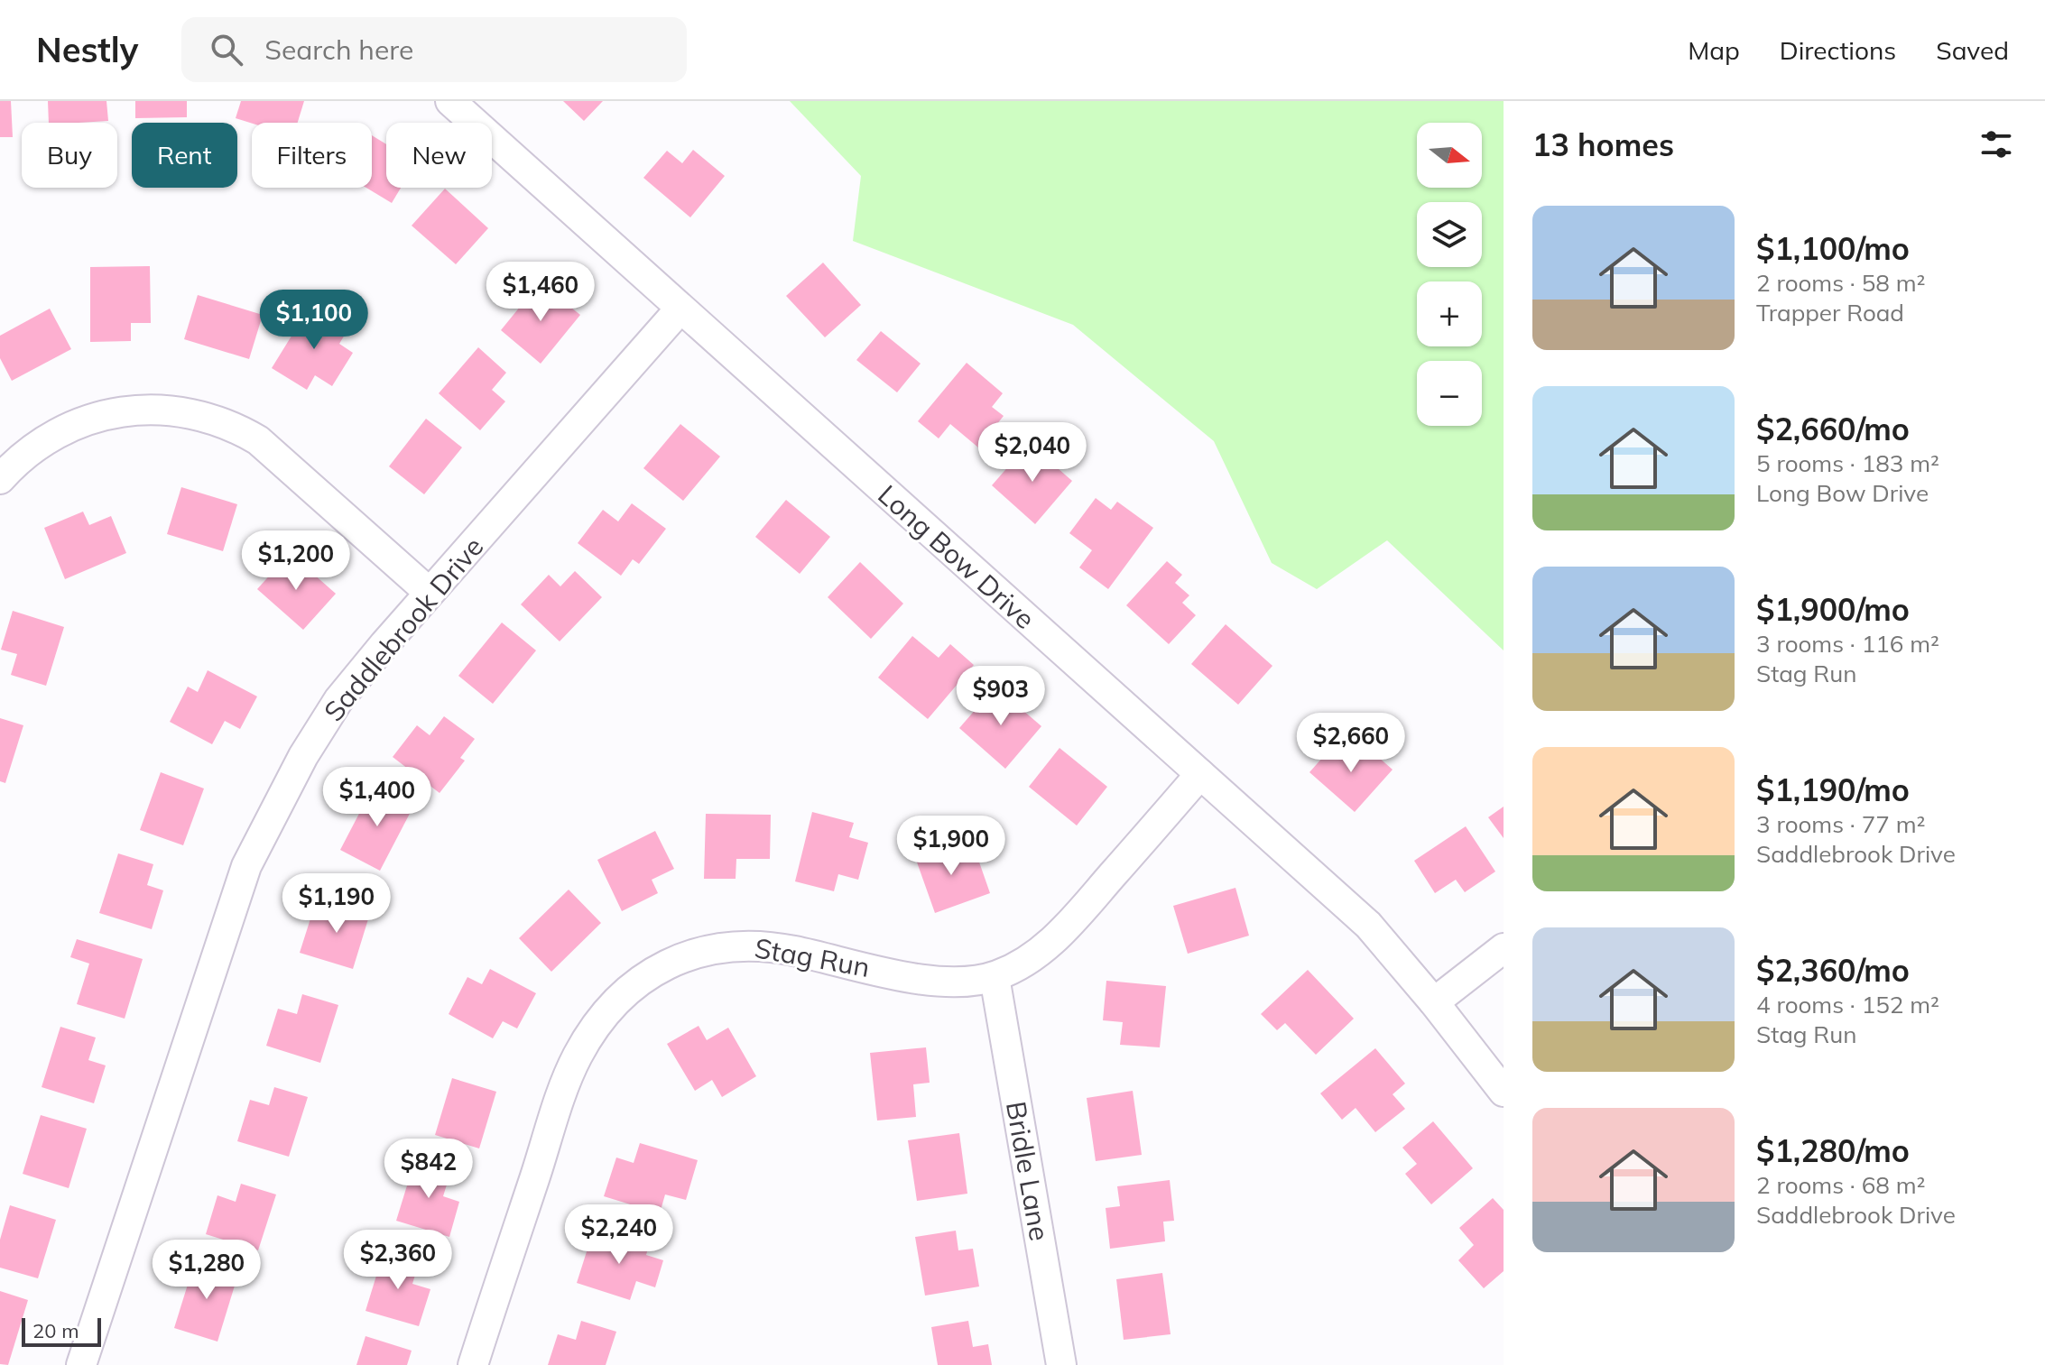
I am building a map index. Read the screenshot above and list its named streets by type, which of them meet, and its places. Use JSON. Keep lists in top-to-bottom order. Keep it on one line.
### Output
{"streets":{"street":["Long Bow Drive","Saddlebrook Drive","Stag Run","Bridle Lane"]},"crossings":[["Long Bow Drive","Saddlebrook Drive"],["Long Bow Drive","Stag Run"],["Stag Run","Bridle Lane"]],"scale_bar":"20 m","north":"right","page":{"header":"Nestly","search":"Search here","nav":["Map","Directions","Saved"],"heading":"13 homes","map_buttons":["+","−"],"chip":["Buy","Rent","Filters","New"],"list":[{"name":"$1,100/mo","note":"2 rooms · 58 m² · Trapper Road"},{"name":"$2,660/mo","note":"5 rooms · 183 m² · Long Bow Drive"},{"name":"$1,900/mo","note":"3 rooms · 116 m² · Stag Run"},{"name":"$1,190/mo","note":"3 rooms · 77 m² · Saddlebrook Drive"},{"name":"$2,360/mo","note":"4 rooms · 152 m² · Stag Run"},{"name":"$1,280/mo","note":"2 rooms · 68 m² · Saddlebrook Drive"}],"price":["$1,460","$1,100","$2,040","$1,200","$903","$2,660","$1,400","$1,900","$1,190","$842","$2,240","$2,360","$1,280"],"scale":"20 m"}}
